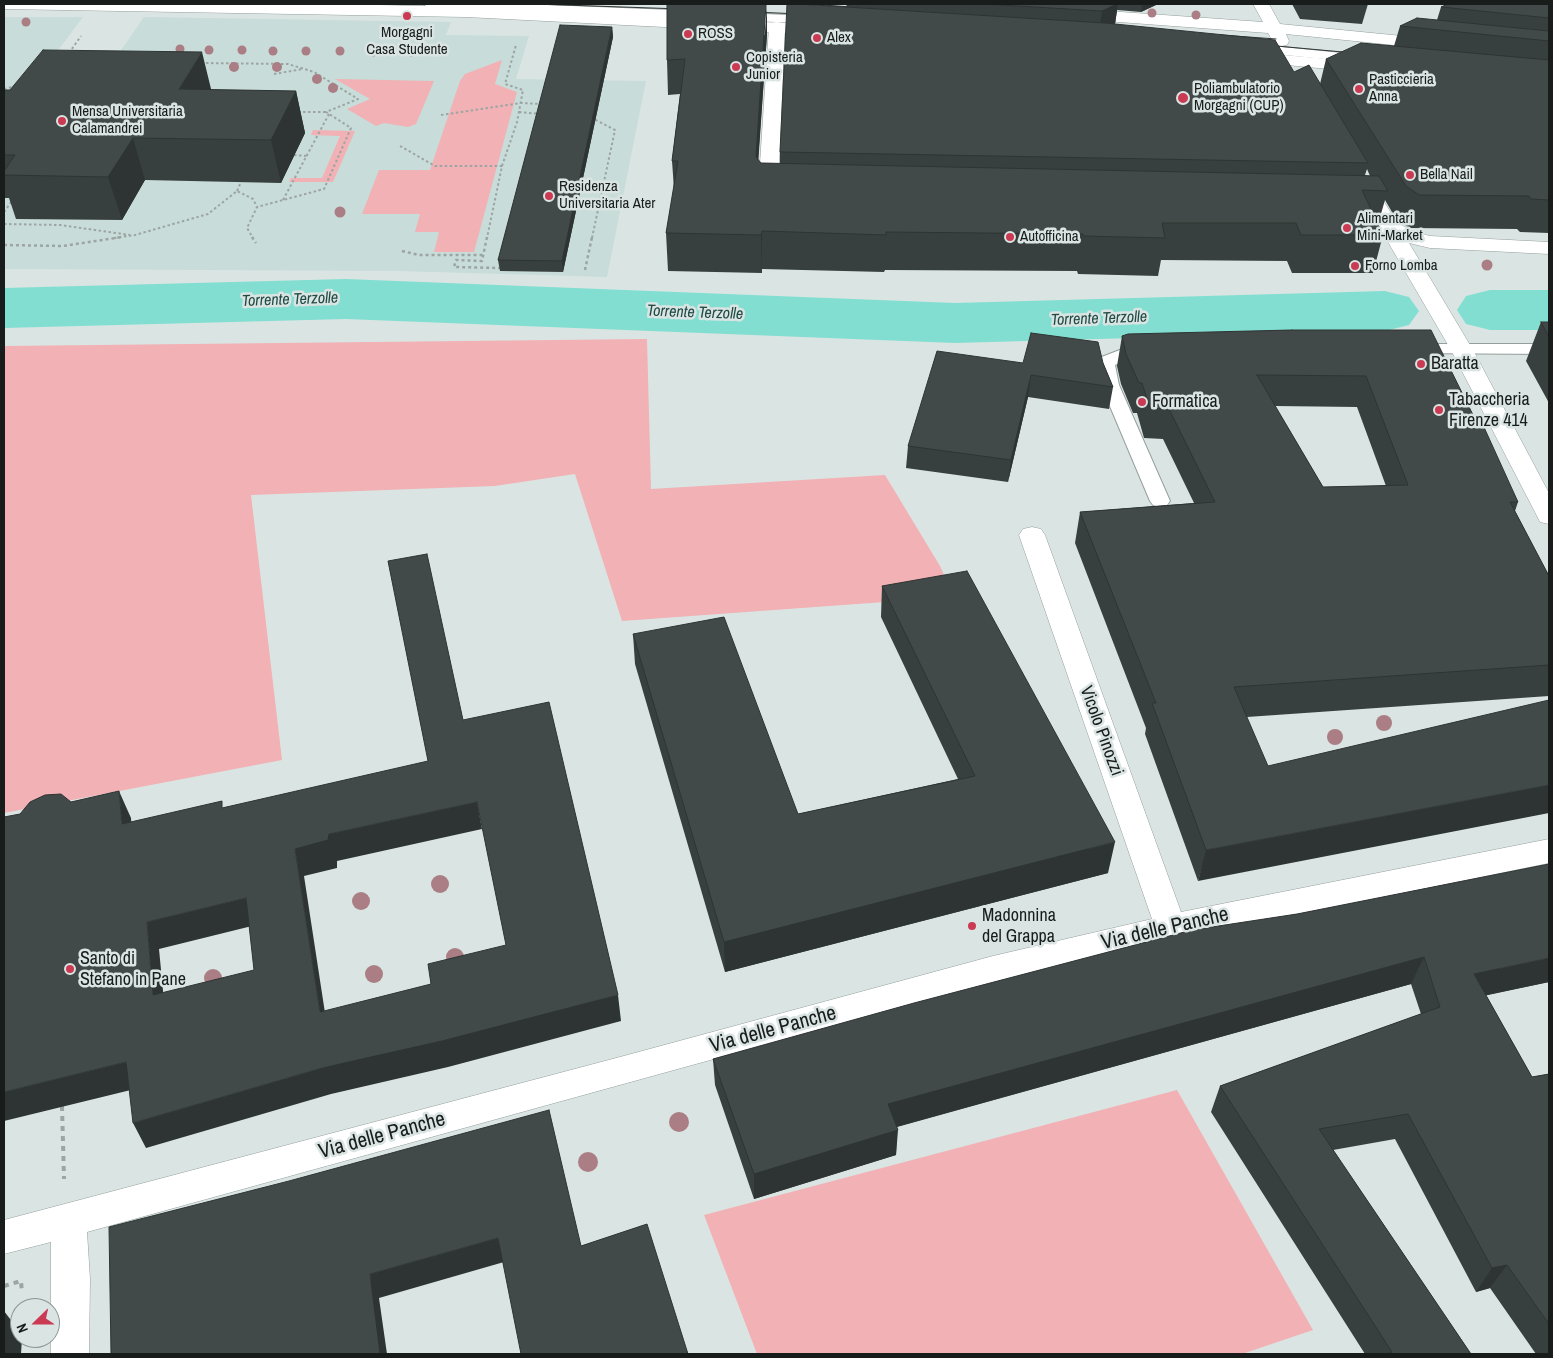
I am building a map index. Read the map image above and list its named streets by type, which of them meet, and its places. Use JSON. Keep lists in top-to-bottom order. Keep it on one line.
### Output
{"streets":{"street":["Vicolo Pinozzi","Via delle Panche"]},"crossings":[["Vicolo Pinozzi","Via delle Panche"]],"water":["Torrente Terzolle"],"places":["Morgagni Casa Studente","ROSS","Alex","Copisteria Junior","Pasticcieria Anna","Poliambulatorio Morgagni (CUP)","Mensa Universitaria Calamandrei","Bella Nail","Residenza Universitaria Ater","Alimentari Mini-Market","Autofficina","Forno Lomba","Baratta","Formatica","Tabaccheria Firenze 414","Madonnina del Grappa","Santo di Stefano in Pane"],"north":"left"}
